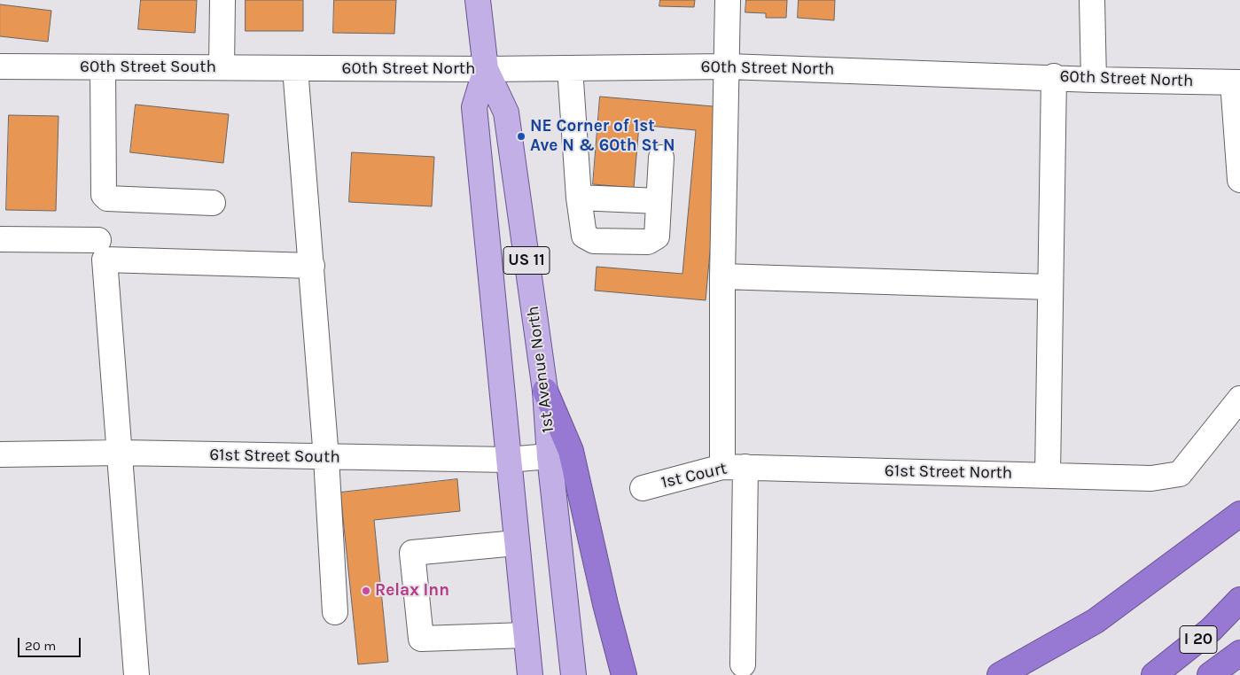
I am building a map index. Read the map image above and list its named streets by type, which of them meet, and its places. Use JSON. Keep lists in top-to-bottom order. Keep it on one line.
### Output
{"streets":{"highway":["I 20"],"main road":["US 11","1st Avenue North"],"street":["60th Street South","60th Street North","61st Street South","61st Street North","1st Court"]},"crossings":[["60th Street South","60th Street North"],["60th Street North","1st Avenue North"],["1st Avenue North","61st Street South"],["61st Street North","1st Court"]],"places":["NE Corner of 1st Ave N & 60th St N","Relax Inn"],"scale_bar":"20 m"}
